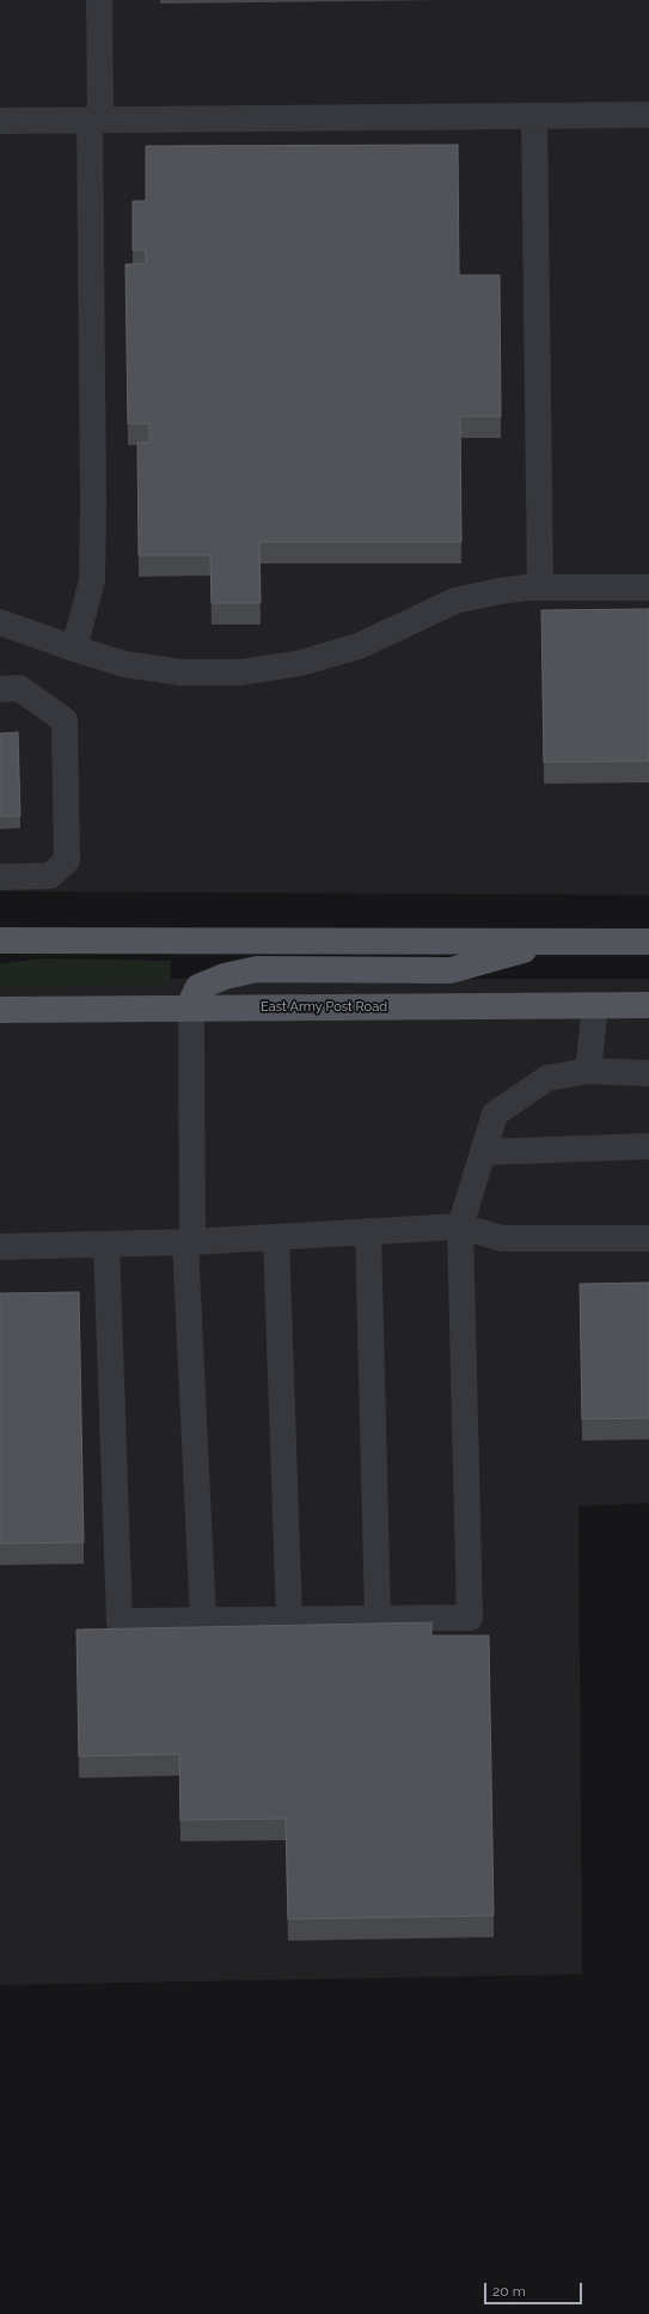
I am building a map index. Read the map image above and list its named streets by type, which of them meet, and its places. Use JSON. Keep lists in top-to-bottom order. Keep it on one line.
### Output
{"streets":{"main road":["East Army Post Road"]},"scale_bar":"20 m"}
